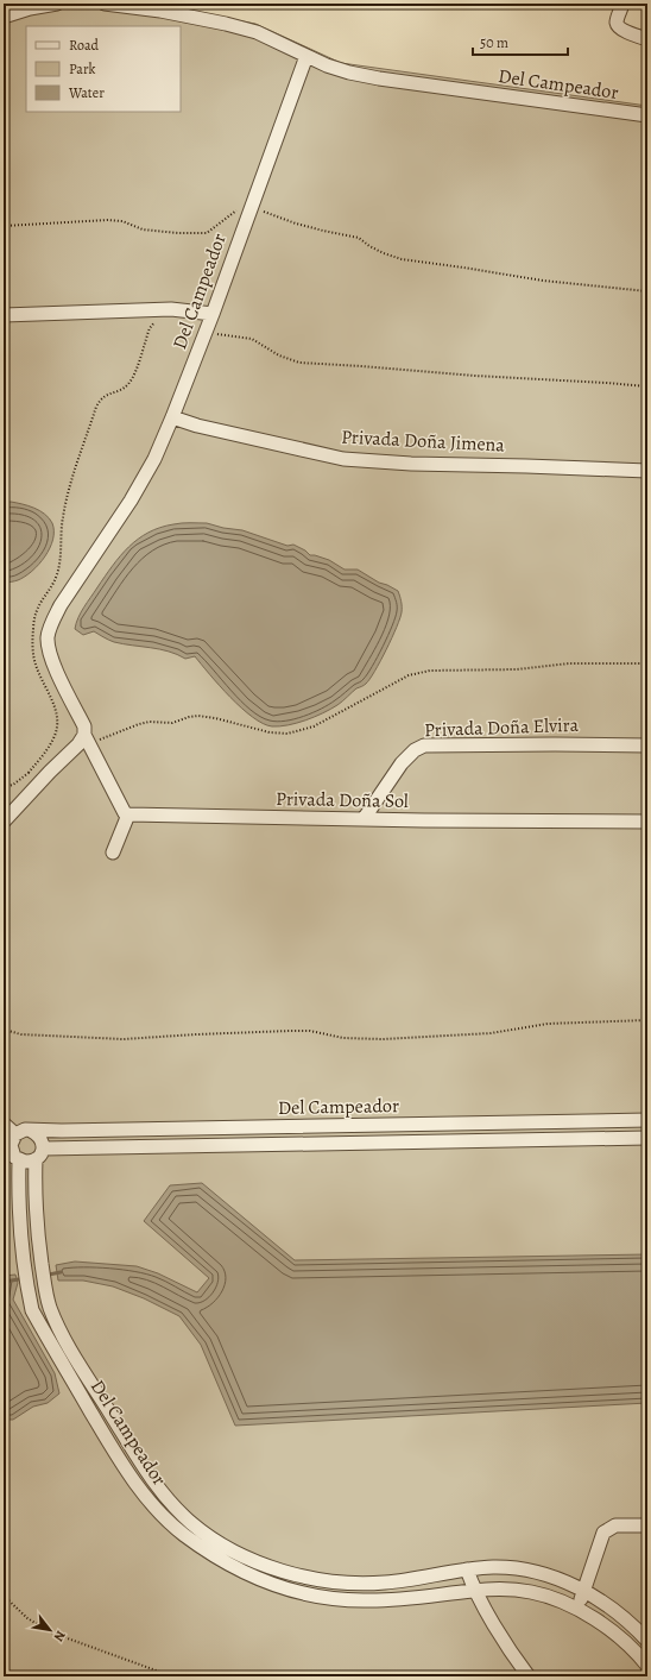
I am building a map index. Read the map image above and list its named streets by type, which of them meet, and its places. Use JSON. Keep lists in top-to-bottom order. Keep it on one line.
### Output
{"streets":{"street":["Del Campeador","Privada Doña Jimena","Privada Doña Elvira","Privada Doña Sol"]},"crossings":[["Del Campeador","Privada Doña Jimena"],["Privada Doña Elvira","Privada Doña Sol"]],"legend":["Road","Park","Water"],"scale_bar":"50 m","north":"bottom right"}
